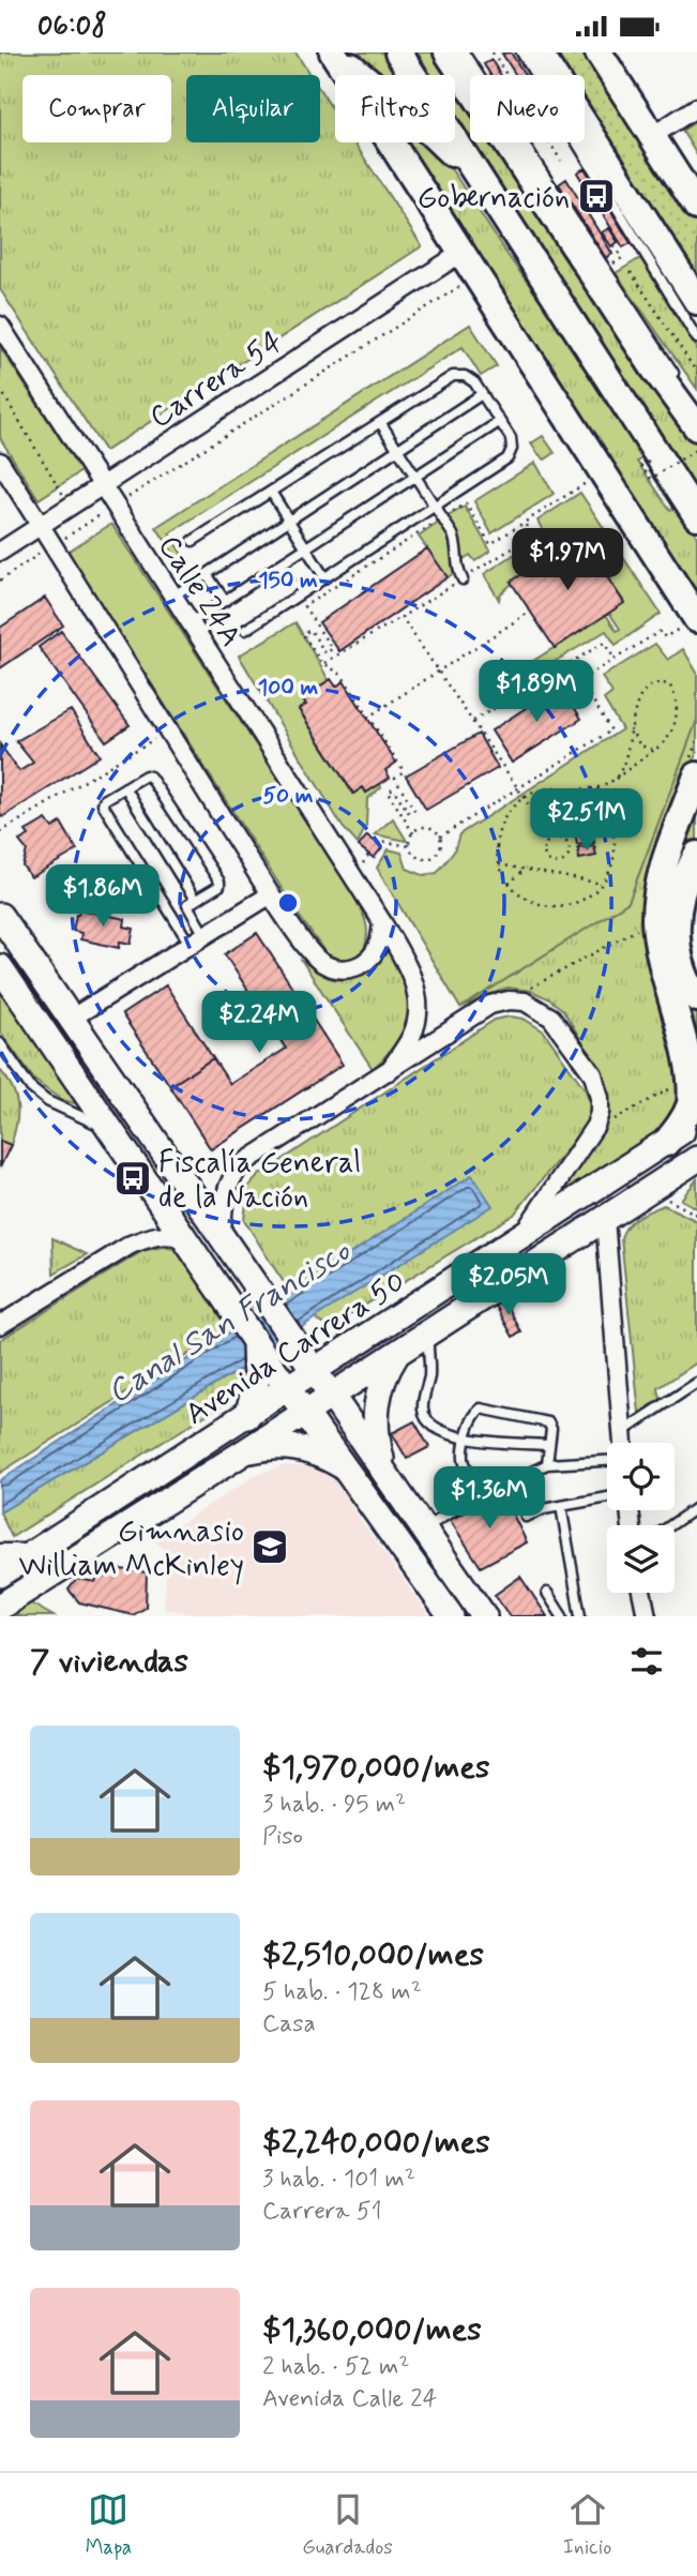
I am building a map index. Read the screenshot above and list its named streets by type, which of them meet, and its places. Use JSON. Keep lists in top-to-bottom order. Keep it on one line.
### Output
{"streets":{"main road":["Avenida Carrera 50"],"street":["Carrera 54","Calle 24A"]},"crossings":[["Carrera 54","Calle 24A"]],"water":["Canal San Francisco"],"places":{"bus stop":["Gobernación","Fiscalía General de la Nación"],"school or university":["Gimnasio William McKinley"]},"page":{"status":"06:08","chip":["Comprar","Alquilar","Filtros","Nuevo"],"price":["$1.97M","$1.89M","$2.51M","$1.86M","$2.24M","$2.05M","$1.36M"],"heading":"7 viviendas","list":[{"name":"$1,970,000/mes","note":"3 hab. · 95 m² · Piso"},{"name":"$2,510,000/mes","note":"5 hab. · 128 m² · Casa"},{"name":"$2,240,000/mes","note":"3 hab. · 101 m² · Carrera 51"},{"name":"$1,360,000/mes","note":"2 hab. · 52 m² · Avenida Calle 24"}],"tabs":["Mapa","Guardados","Inicio"]},"rings":["150 m","100 m","50 m"]}
